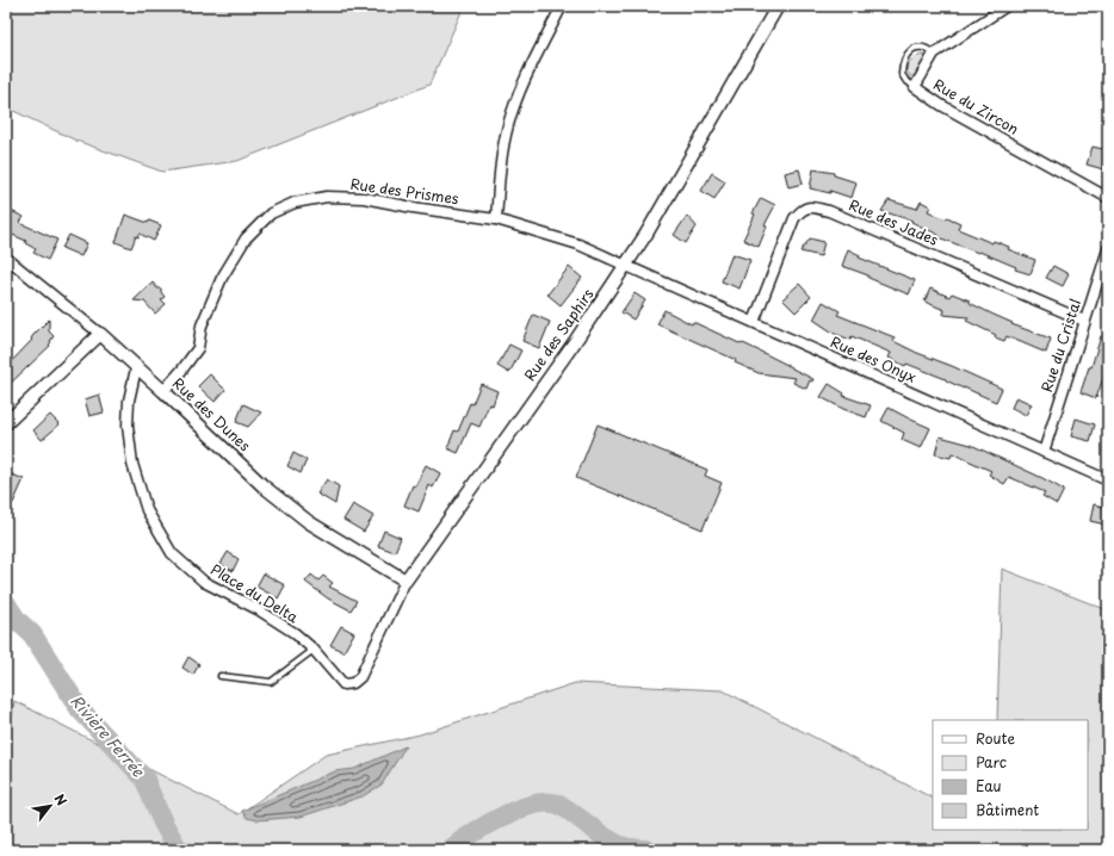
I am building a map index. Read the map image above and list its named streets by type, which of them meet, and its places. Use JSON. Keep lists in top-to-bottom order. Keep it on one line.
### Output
{"streets":{"street":["Rue du Zircon","Rue des Prismes","Rue des Jades","Rue des Saphirs","Rue du Cristal","Rue des Onyx","Rue des Dunes","Place du Delta"]},"crossings":[["Rue des Prismes","Rue des Saphirs"],["Rue des Prismes","Rue des Onyx"],["Rue des Prismes","Rue des Dunes"],["Rue des Jades","Rue du Cristal"],["Rue des Jades","Rue des Onyx"],["Rue des Saphirs","Rue des Onyx"],["Rue des Saphirs","Rue des Dunes"],["Rue des Saphirs","Place du Delta"],["Rue du Cristal","Rue des Onyx"],["Rue des Dunes","Place du Delta"]],"water":["Rivière Ferrée"],"legend":["Route","Parc","Eau","Bâtiment"],"north":"top right"}
